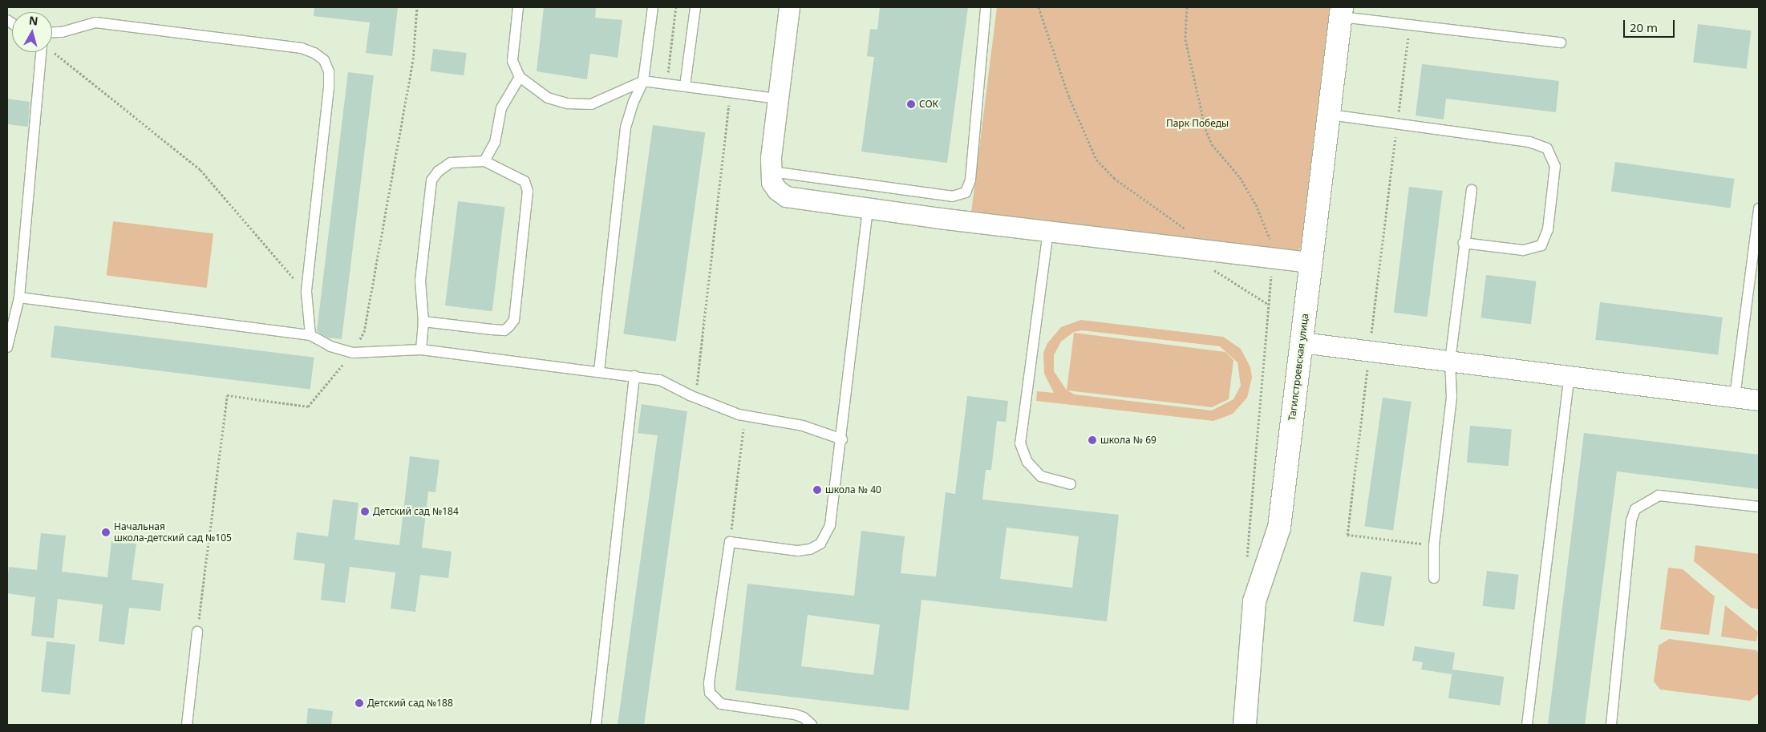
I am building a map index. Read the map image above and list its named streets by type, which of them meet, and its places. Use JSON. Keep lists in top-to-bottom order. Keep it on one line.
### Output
{"streets":{"street":["Тагилстроевская улица"]},"parks":["Парк Победы"],"places":["СОК","школа № 69","школа № 40","Детский сад №184","Начальная школа-детский сад №105","Детский сад №188"],"scale_bar":"20 m","north":"top"}
